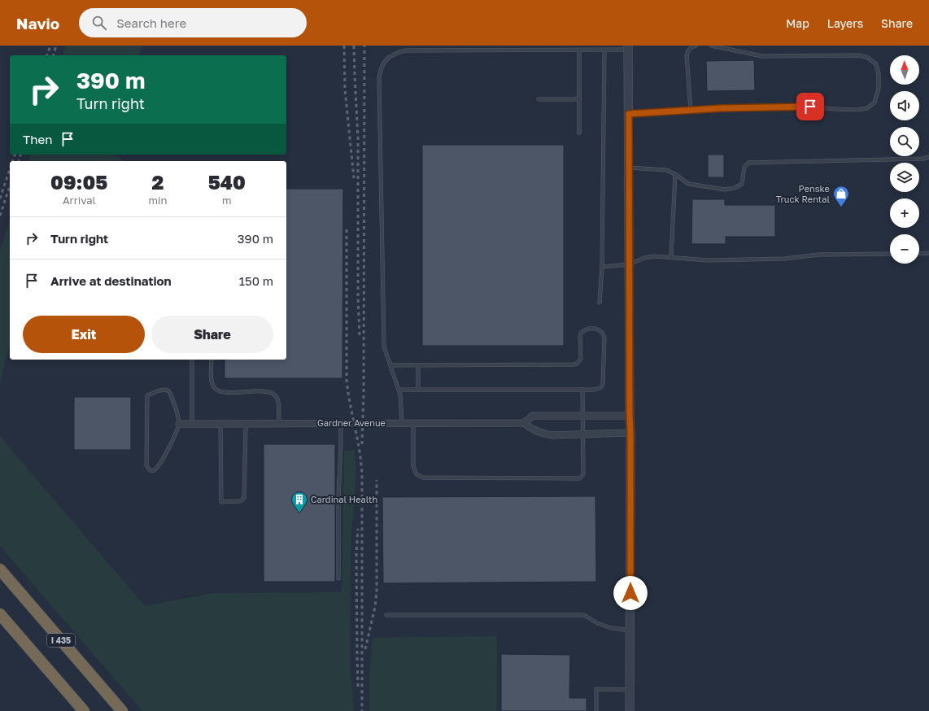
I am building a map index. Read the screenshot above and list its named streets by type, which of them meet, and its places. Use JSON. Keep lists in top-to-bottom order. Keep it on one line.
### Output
{"streets":{"highway":["I 435"],"street":["Gardner Avenue"]},"places":{"shop":["Penske Truck Rental"],"building":["Cardinal Health"]},"north":"top","page":{"header":"Navio","search":"Search here","nav":["Map","Layers","Share"],"map_buttons":["+","−"],"turn":["390 m","Turn right"],"then":"Then","eta":["09:05","Arrival","2","min","540","m"],"list":[{"name":"Turn right","value":"390 m"},{"name":"Arrive at destination","value":"150 m"}],"buttons":["Exit","Share"]}}
